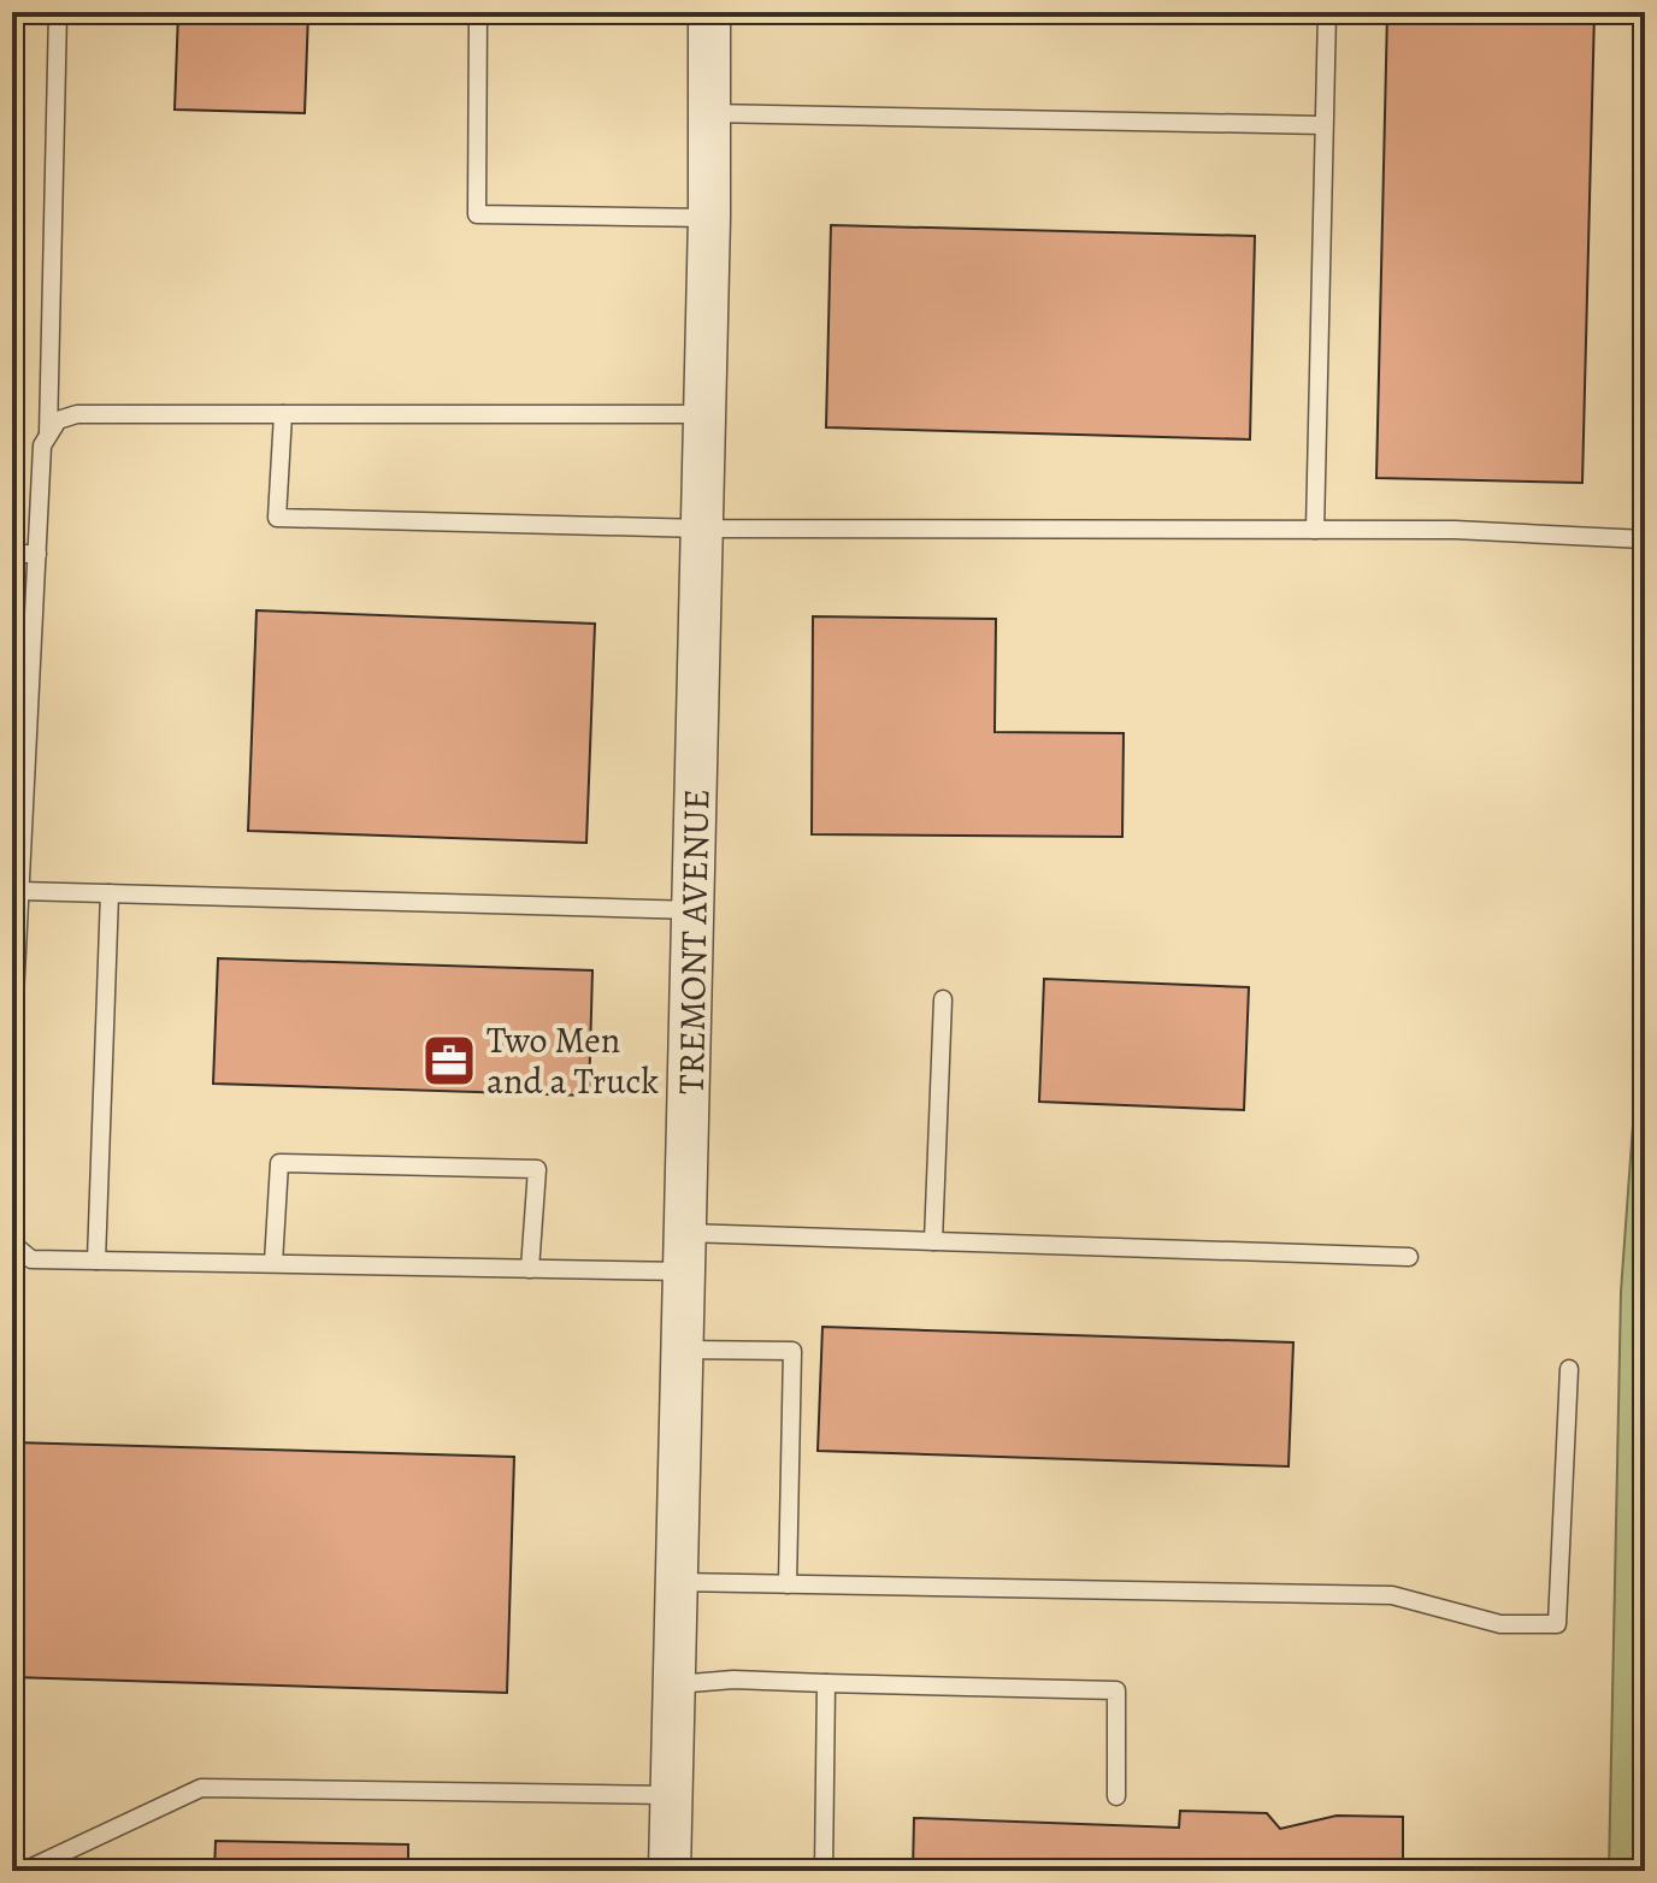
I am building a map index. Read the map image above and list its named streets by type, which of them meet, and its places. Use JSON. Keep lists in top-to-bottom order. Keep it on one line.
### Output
{"streets":{"street":["TREMONT AVENUE"]},"places":{"office":["Two Men and a Truck"]}}
